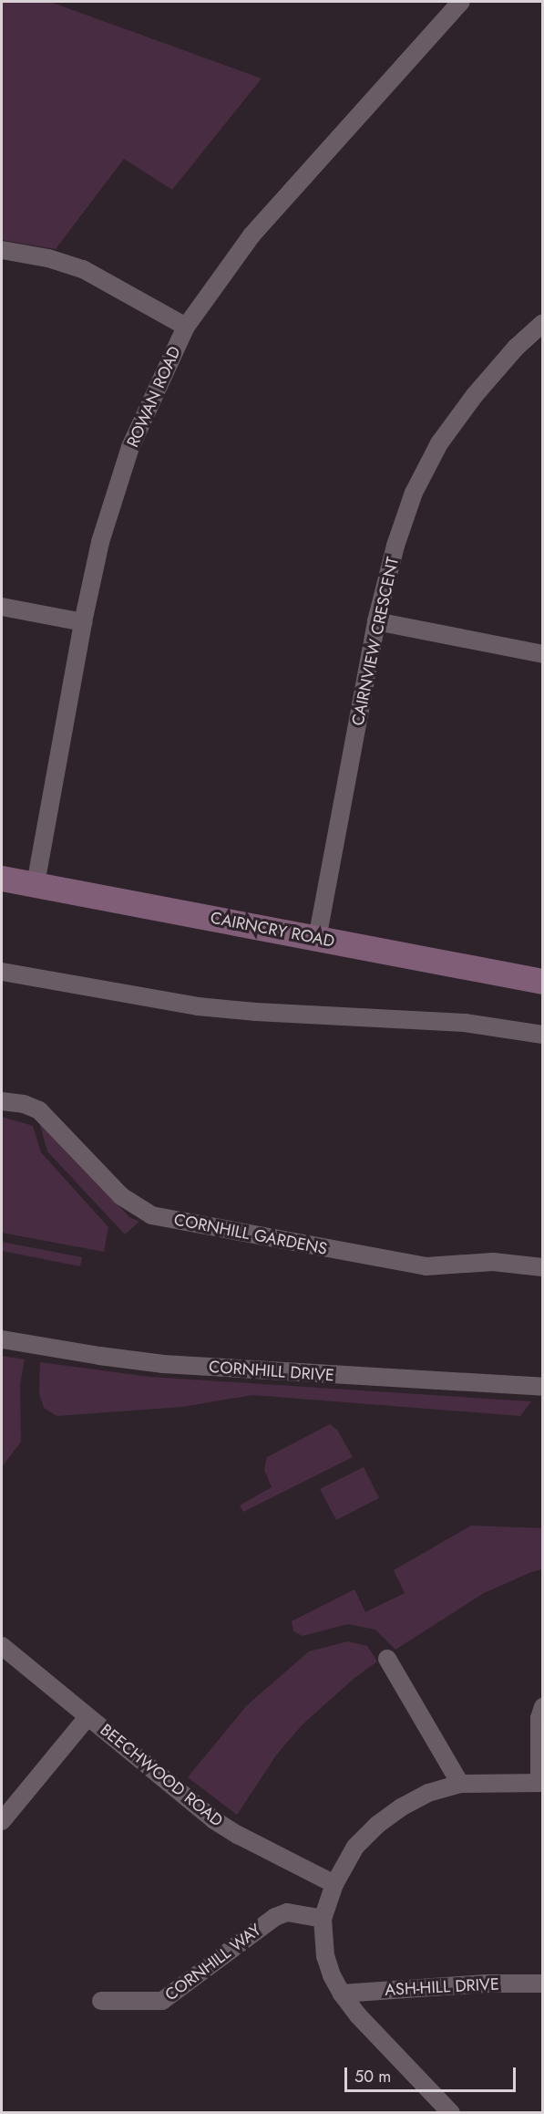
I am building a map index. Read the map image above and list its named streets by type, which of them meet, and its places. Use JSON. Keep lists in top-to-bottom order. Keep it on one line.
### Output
{"streets":{"street":["ROWAN ROAD","CAIRNVIEW CRESCENT","CAIRNCRY ROAD","CORNHILL GARDENS","CORNHILL DRIVE","BEECHWOOD ROAD","CORNHILL WAY","ASH-HILL DRIVE"]},"crossings":[["ROWAN ROAD","CAIRNCRY ROAD"],["CAIRNVIEW CRESCENT","CAIRNCRY ROAD"]],"scale_bar":"50 m"}
